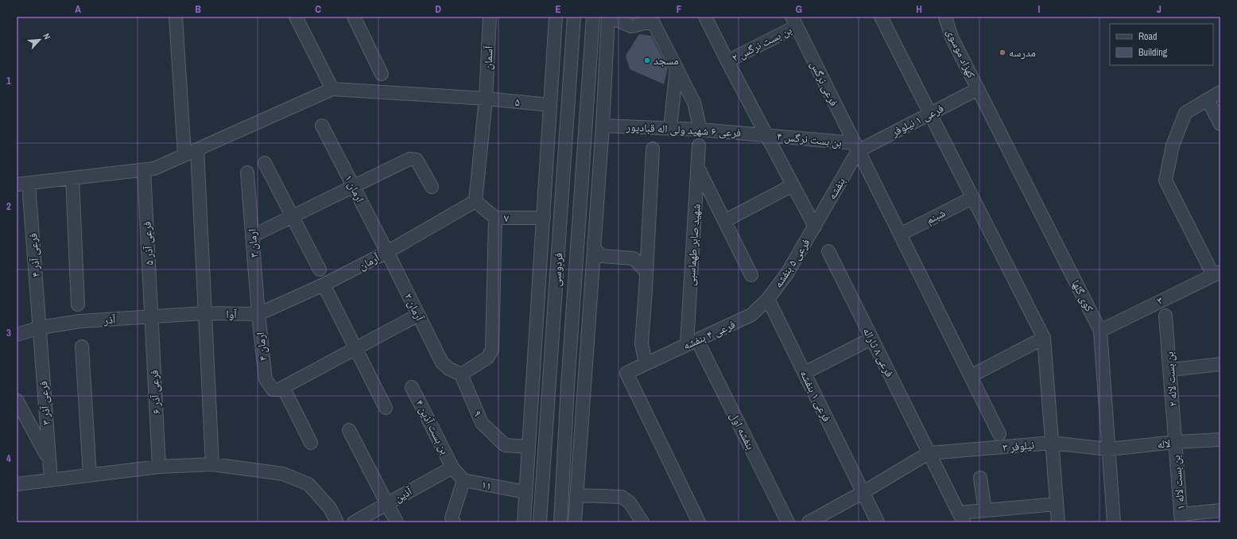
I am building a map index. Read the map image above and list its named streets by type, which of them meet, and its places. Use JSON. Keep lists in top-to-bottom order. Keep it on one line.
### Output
{"streets":{"street":["بن بست نرگس ۲","کهزاد موسوی","آسمان","فرعی نرگس","۵","فرعی ۱ نیلوفر","فرعی ۶ شهید ولی اله قبادپور","بن بست نرگس ۴","ارمان ۱","بنفشه","شبنم","۷","فرعی آذر ۵","ارمان ۳","شهید صابر طهماسبی","فرعی آذر ۴","آرمان","فرعی ۵ بنفشه","فردوسی","کوی گلها","۳","آرمان ۲","آوا","آذر","فرعی ۴ بنفشه","ارمان ۴","فرعی ۸ ثاراله","بن بست لاله ۲","فرعی آذر ۶","فرعی ۱ بنفشه","فرعی آذر ۳","۹","بن بست آذین ۴","بنفشه اول","لاله","نیلوفر ۳","بن بست لاله ۱","۱۱","آذین"]},"crossings":[["بن بست نرگس ۲","فرعی نرگس"],["کهزاد موسوی","فرعی ۱ نیلوفر"],["کهزاد موسوی","کوی گلها"],["آسمان","۵"],["آسمان","۷"],["آسمان","آرمان"],["فرعی نرگس","فرعی ۱ نیلوفر"],["فرعی نرگس","بن بست نرگس ۴"],["فرعی نرگس","بنفشه"],["فرعی نرگس","شبنم"],["فرعی ۱ نیلوفر","بن بست نرگس ۴"],["فرعی ۱ نیلوفر","بنفشه"],["فرعی ۱ نیلوفر","کوی گلها"],["فرعی ۶ شهید ولی اله قبادپور","بن بست نرگس ۴"],["بن بست نرگس ۴","بنفشه"],["ارمان ۱","آرمان"],["ارمان ۱","آرمان ۲"],["بنفشه","فرعی ۵ بنفشه"],["۷","آرمان"],["فرعی آذر ۵","آذر"],["فرعی آذر ۵","فرعی آذر ۶"],["ارمان ۳","آرمان"],["ارمان ۳","آوا"],["ارمان ۳","ارمان ۴"],["شهید صابر طهماسبی","فرعی ۴ بنفشه"],["شهید صابر طهماسبی","بنفشه اول"],["فرعی آذر ۴","آذر"],["فرعی آذر ۴","فرعی آذر ۳"],["آرمان","آرمان ۲"],["آرمان","آوا"],["آرمان","ارمان ۴"],["فرعی ۵ بنفشه","فرعی ۴ بنفشه"],["فرعی ۵ بنفشه","فرعی ۱ بنفشه"],["کوی گلها","۳"],["کوی گلها","لاله"],["کوی گلها","نیلوفر ۳"],["آرمان ۲","۹"],["آوا","آذر"],["آوا","ارمان ۴"],["آذر","فرعی آذر ۶"],["آذر","فرعی آذر ۳"],["فرعی ۴ بنفشه","فرعی ۱ بنفشه"],["فرعی ۴ بنفشه","بنفشه اول"],["فرعی ۸ ثاراله","نیلوفر ۳"],["بن بست لاله ۲","لاله"],["بن بست لاله ۲","بن بست لاله ۱"],["بن بست آذین ۴","آذین"],["لاله","نیلوفر ۳"],["لاله","بن بست لاله ۱"]],"places":["مدرسه","مسجد"],"legend":["Road","Building"],"north":"top right","grid":{"columns":["A","B","C","D","E","F","G","H","I","J"],"rows":["1","2","3","4"]}}
